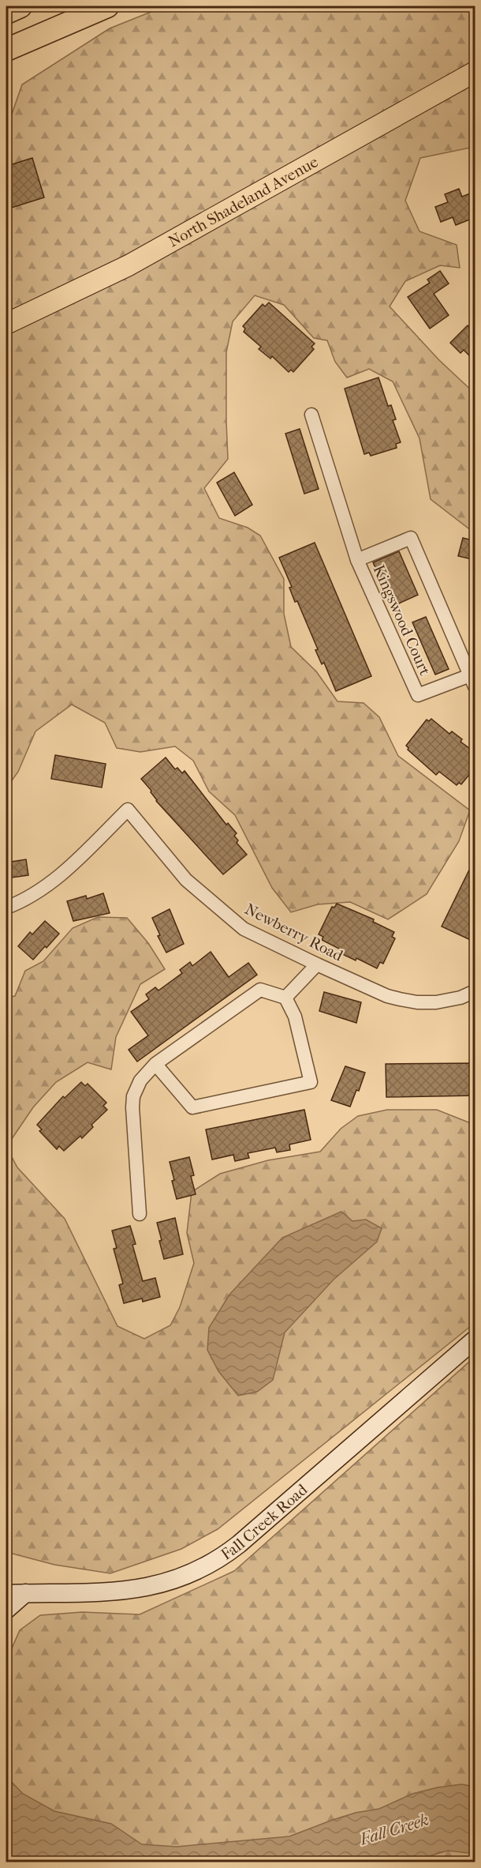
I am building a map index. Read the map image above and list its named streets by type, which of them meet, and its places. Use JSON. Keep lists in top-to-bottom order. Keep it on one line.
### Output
{"streets":{"main road":["North Shadeland Avenue","Fall Creek Road"],"street":["Kingswood Court","Newberry Road"]},"water":["Fall Creek"]}
